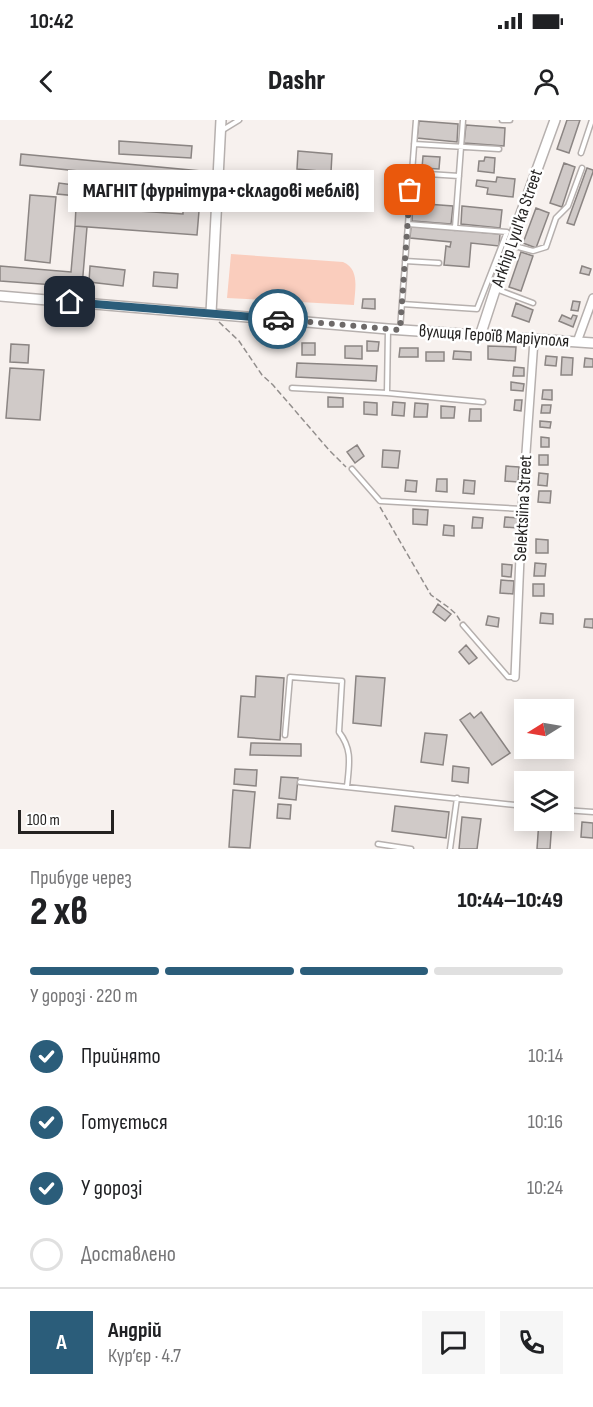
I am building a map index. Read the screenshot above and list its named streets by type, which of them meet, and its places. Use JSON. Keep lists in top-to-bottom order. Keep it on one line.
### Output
{"streets":{"street":["Arkhip Lyul'ka Street","вулиця Героїв Маріуполя","Selektsiina Street"]},"crossings":[["Arkhip Lyul'ka Street","вулиця Героїв Маріуполя"],["вулиця Героїв Маріуполя","Selektsiina Street"]],"places":["МАГНІТ (фурнітура+складові меблів)"],"scale_bar":"100 m","north":"left","page":{"status":"10:42","header":"Dashr","bubble":"МАГНІТ (фурнітура+складові меблів)","scale":"100 m","heading":["2 хв","Прибуде через","10:44–10:49"],"panel":["Андрій","Кур’єр · 4.7"],"bar":"У дорозі · 220 m","list":[["Прийнято","10:14"],["Готується","10:16"],["У дорозі","10:24"],"Доставлено"],"round":"А"}}
